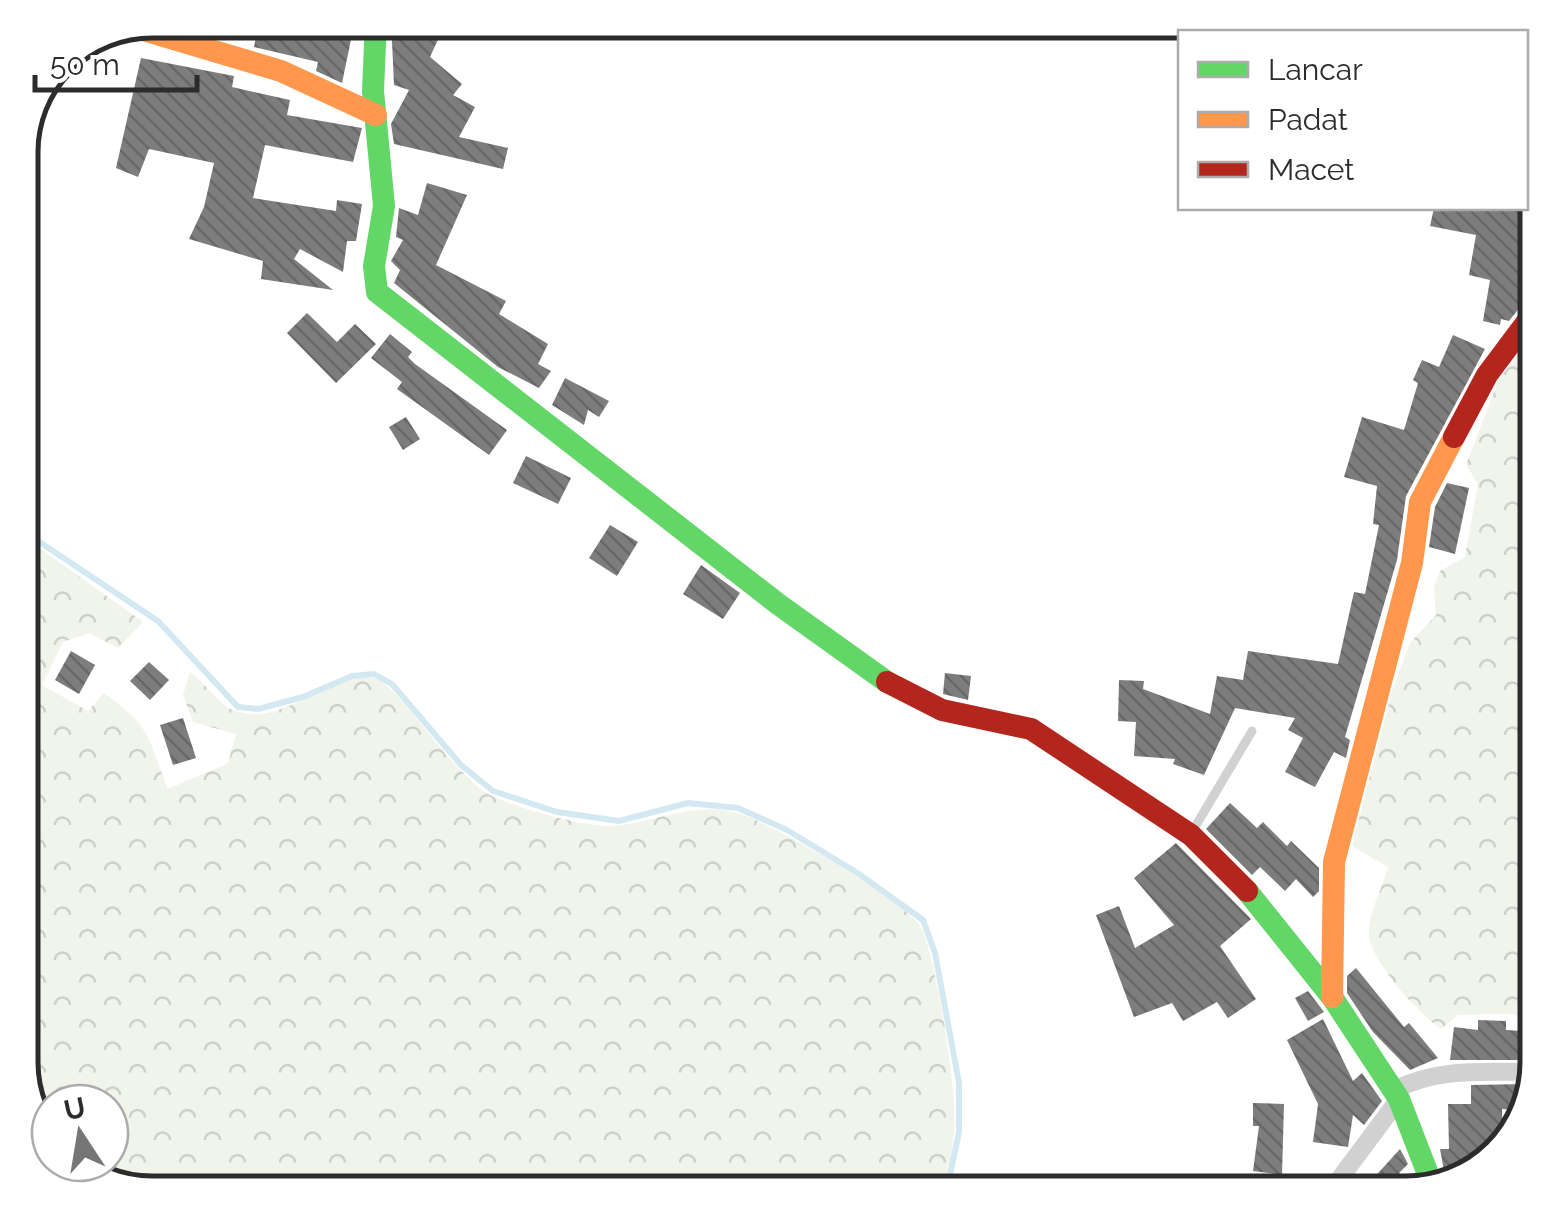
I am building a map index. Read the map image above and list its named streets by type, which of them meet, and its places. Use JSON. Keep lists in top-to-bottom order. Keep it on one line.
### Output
{"legend":["Lancar","Padat","Macet"],"scale_bar":"50 m","north":"top"}
